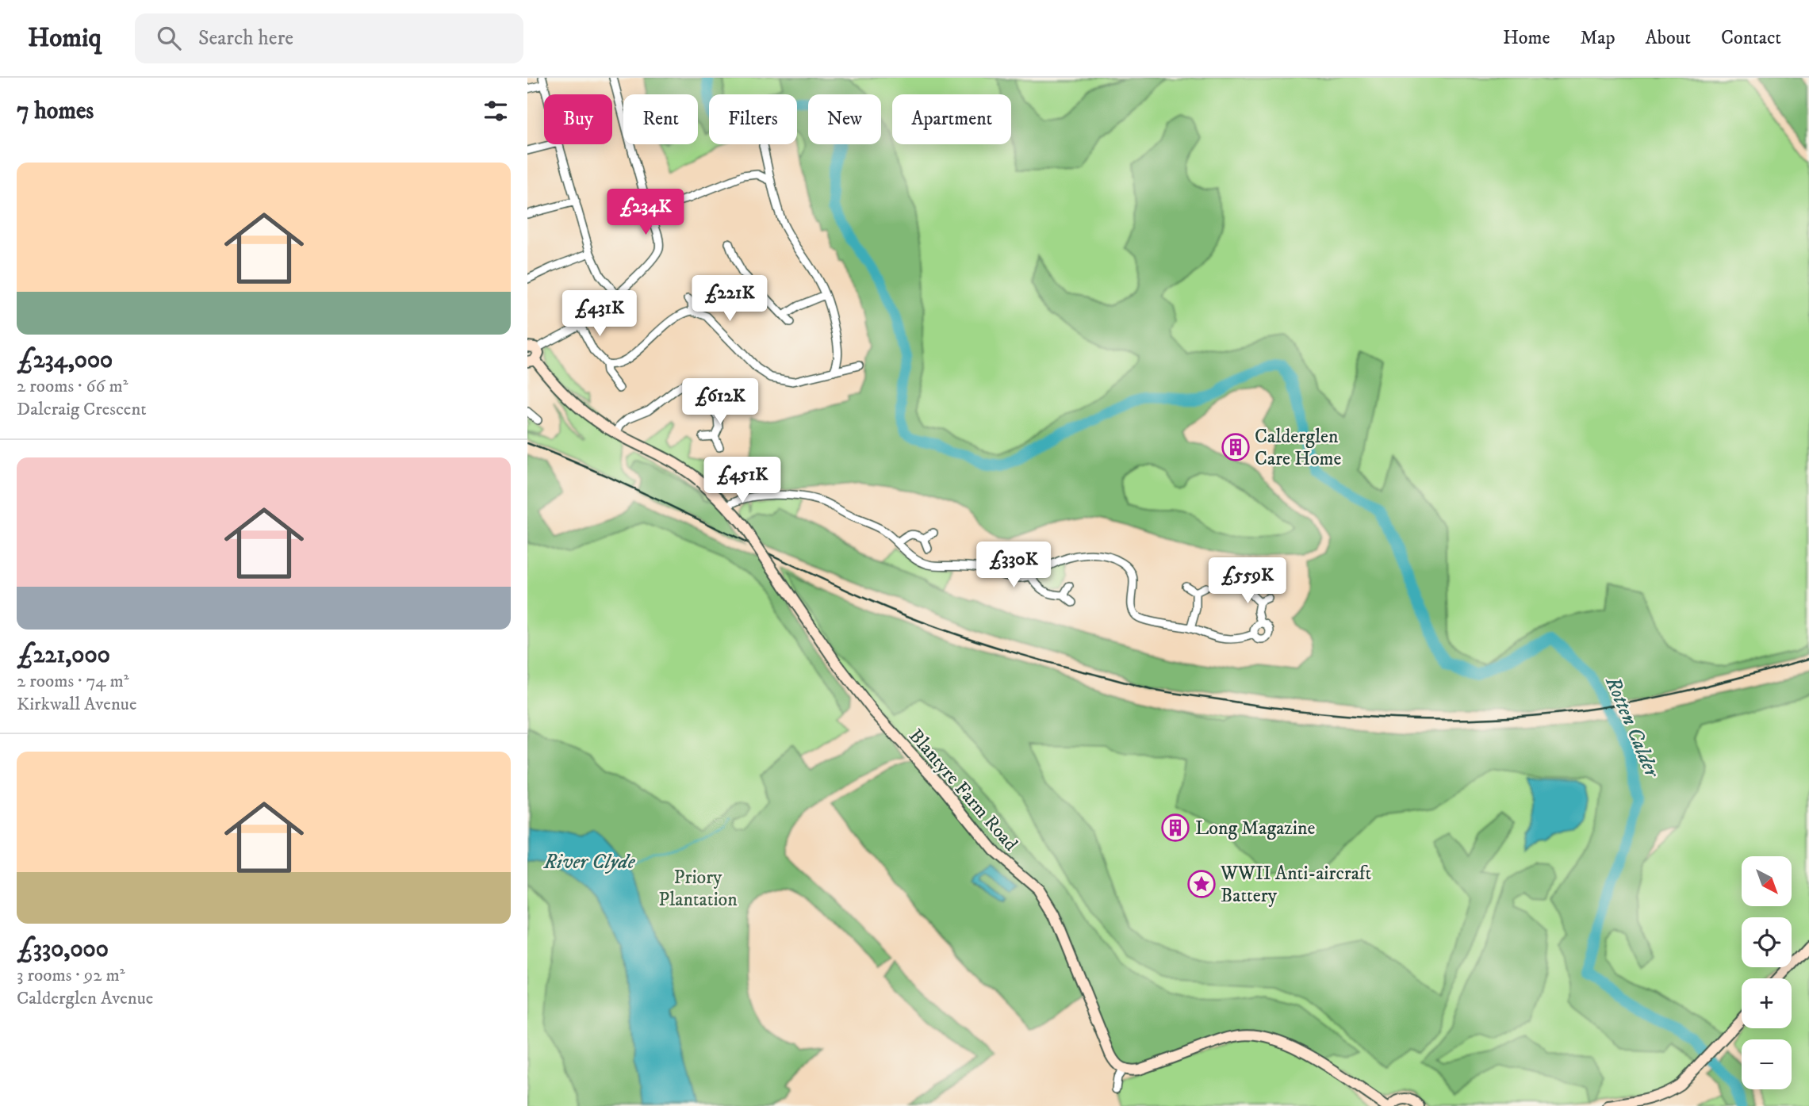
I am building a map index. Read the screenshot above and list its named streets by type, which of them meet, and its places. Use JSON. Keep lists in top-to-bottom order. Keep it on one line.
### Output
{"streets":{"main road":["Blantyre Farm Road"]},"water":["Rotten Calder","River Clyde"],"parks":["Priory Plantation"],"places":{"building":["Calderglen Care Home","Long Magazine"],"place":["WWII Anti-aircraft Battery"]},"north":"bottom right","page":{"header":"Homiq","search":"Search here","nav":["Home","Map","About","Contact"],"heading":"7 homes","chip":["Buy","Rent","Filters","New","Apartment"],"list":[{"name":"£234,000","note":"2 rooms · 66 m² · Dalcraig Crescent"},{"name":"£221,000","note":"2 rooms · 74 m² · Kirkwall Avenue"},{"name":"£330,000","note":"3 rooms · 92 m² · Calderglen Avenue"}],"price":["£234K","£221K","£431K","£612K","£451K","£330K","£559K"],"map_buttons":["+","−"]}}
